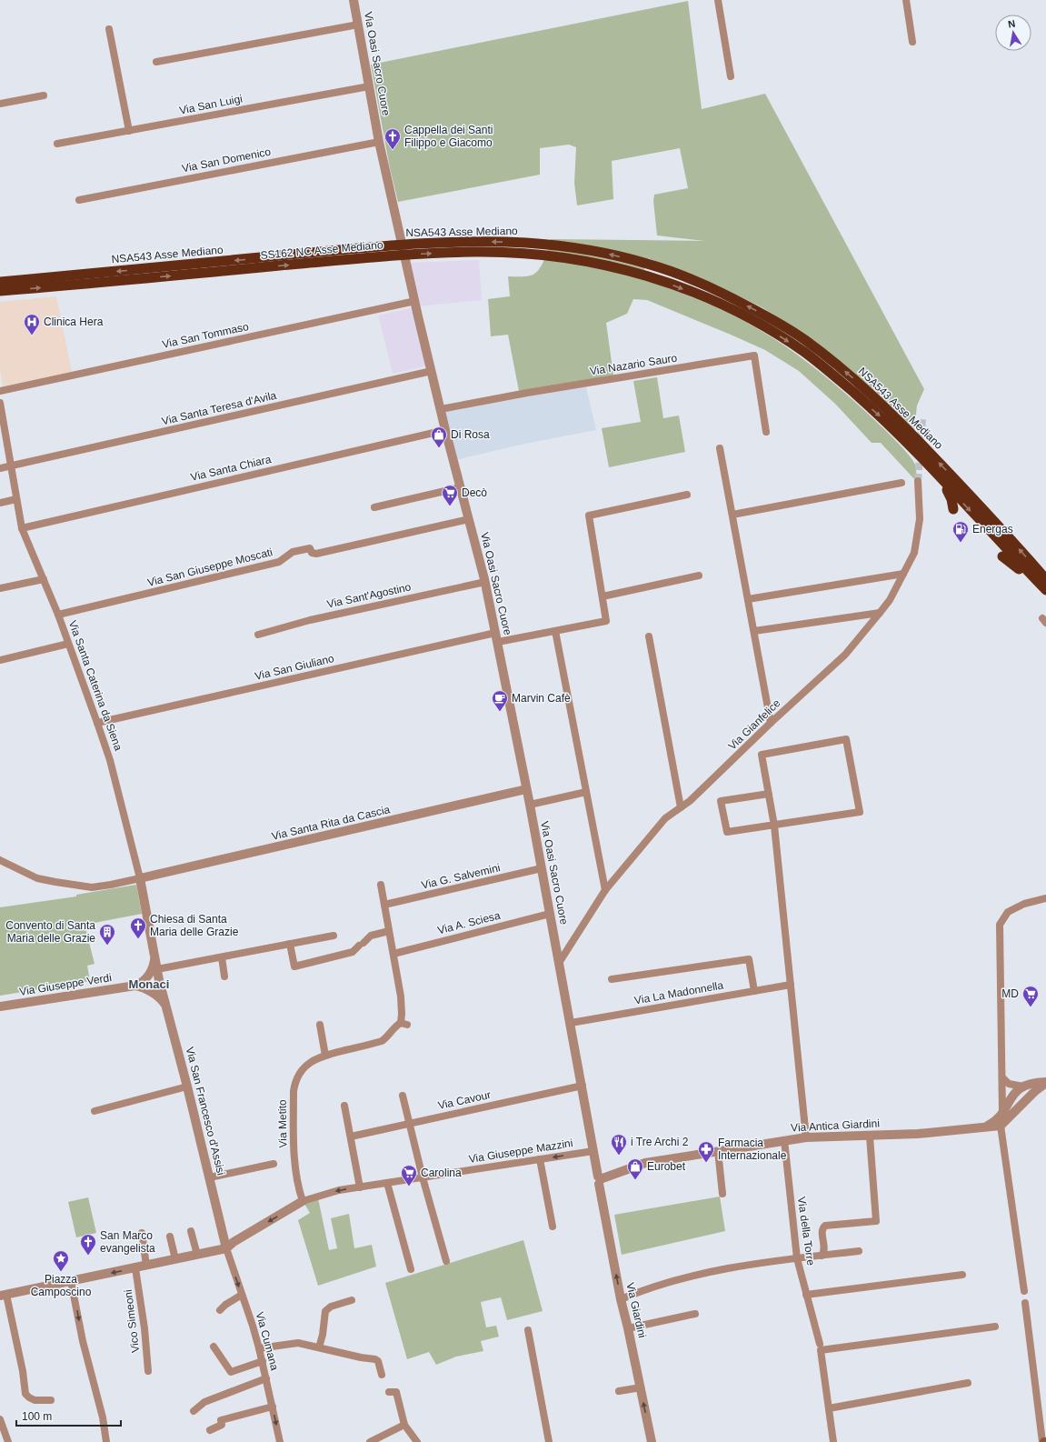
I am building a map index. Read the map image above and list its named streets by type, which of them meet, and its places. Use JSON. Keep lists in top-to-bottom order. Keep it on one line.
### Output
{"streets":{"highway":["NSA543 Asse Mediano","SS162 NC Asse Mediano"],"street":["Via Oasi Sacro Cuore","Via San Luigi","Via San Domenico","Via San Tommaso","Via Nazario Sauro","Via Santa Teresa d'Avila","Via Santa Chiara","Via San Giuseppe Moscati","Via Sant'Agostino","Via San Giuliano","Via Santa Caterina da Siena","Via Gianfelice","Via Santa Rita da Cascia","Via G. Salvemini","Via A. Sciesa","Via Giuseppe Verdi","Via La Madonnella","Via Cavour","Via San Francesco d'Assisi","Via Metito","Via Antica Giardini","Via Giuseppe Mazzini","Via della Torre","Via Giardini","Vico Simeoni","Via Cumana"]},"crossings":[["Via Oasi Sacro Cuore","Via San Luigi"],["Via Oasi Sacro Cuore","Via San Domenico"],["Via Oasi Sacro Cuore","Via San Tommaso"],["Via Oasi Sacro Cuore","Via Nazario Sauro"],["Via Oasi Sacro Cuore","Via Santa Teresa d'Avila"],["Via Oasi Sacro Cuore","Via Santa Chiara"],["Via Oasi Sacro Cuore","Via San Giuseppe Moscati"],["Via Oasi Sacro Cuore","Via Sant'Agostino"],["Via Oasi Sacro Cuore","Via San Giuliano"],["Via Oasi Sacro Cuore","Via Gianfelice"],["Via Oasi Sacro Cuore","Via Santa Rita da Cascia"],["Via Oasi Sacro Cuore","Via G. Salvemini"],["Via Oasi Sacro Cuore","Via A. Sciesa"],["Via Oasi Sacro Cuore","Via La Madonnella"],["Via Oasi Sacro Cuore","Via Cavour"],["Via Oasi Sacro Cuore","Via Antica Giardini"],["Via Oasi Sacro Cuore","Via Giuseppe Mazzini"],["Via Oasi Sacro Cuore","Via Giardini"],["NSA543 Asse Mediano","SS162 NC Asse Mediano"],["Via Santa Teresa d'Avila","Via Santa Caterina da Siena"],["Via Santa Chiara","Via Santa Caterina da Siena"],["Via San Giuseppe Moscati","Via Santa Caterina da Siena"],["Via San Giuliano","Via Santa Caterina da Siena"],["Via Santa Caterina da Siena","Via Santa Rita da Cascia"],["Via Santa Caterina da Siena","Via Giuseppe Verdi"],["Via Santa Caterina da Siena","Via San Francesco d'Assisi"],["Via G. Salvemini","Via Metito"],["Via A. Sciesa","Via Metito"],["Via Giuseppe Verdi","Via San Francesco d'Assisi"],["Via San Francesco d'Assisi","Via Cumana"],["Via Metito","Via Giuseppe Mazzini"],["Via Antica Giardini","Via della Torre"],["Via Antica Giardini","Via Giardini"]],"one_way":["SS162 NC Asse Mediano","Via Giuseppe Mazzini","Via Giardini","Via Cumana"],"districts":["Monaci"],"places":{"church":["Cappella dei Santi Filippo e Giacomo","Chiesa di Santa Maria delle Grazie","San Marco evangelista"],"hospital":["Clinica Hera"],"shop":["Di Rosa","Eurobet"],"supermarket":["Decò","MD","Carolina"],"fuel station":["Energas"],"cafe":["Marvin Cafè"],"building":["Convento di Santa Maria delle Grazie"],"restaurant":["i Tre Archi 2"],"pharmacy":["Farmacia Internazionale"],"place":["Piazza Camposcino"]},"scale_bar":"100 m","north":"top"}
